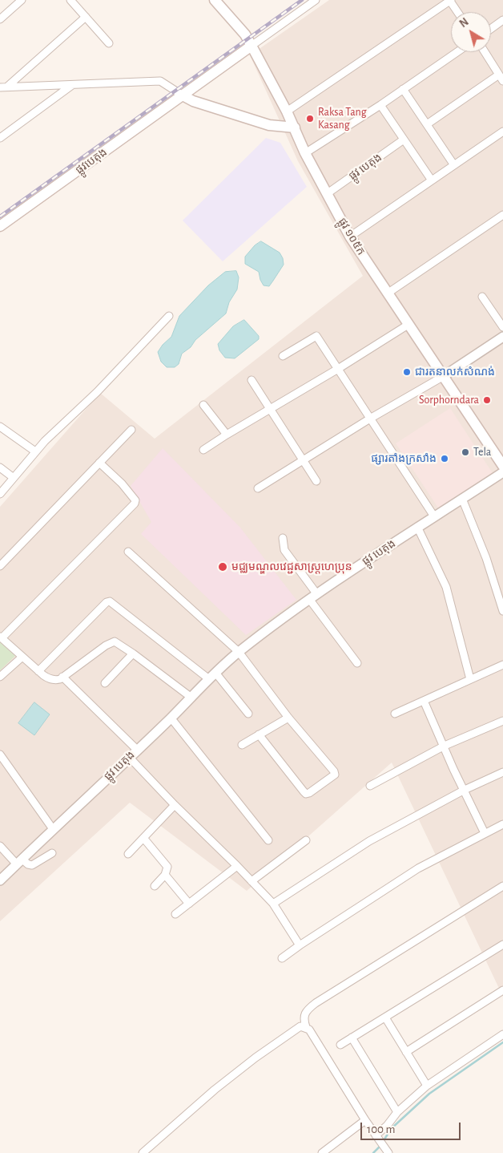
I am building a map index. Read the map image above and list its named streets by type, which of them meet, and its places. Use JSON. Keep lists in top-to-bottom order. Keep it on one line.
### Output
{"streets":{"main road":["ផ្លូវបេតុង","ផ្លូវ ១០៥ក"],"street":["ផ្លូវ បេតុង"]},"crossings":[["ផ្លូវបេតុង","ផ្លូវ ១០៥ក"],["ផ្លូវ បេតុង","ផ្លូវ ១០៥ក"]],"places":["Raksa Tang Kasang","ជារតនាលក់សំណង់","Sorphorndara","Tela","ផ្សារតាំងក្រសាំង","មជ្ឈមណ្ឌលវេជ្ជសាស្ត្រហេប្រុន"],"scale_bar":"100 m","north":"top left"}
